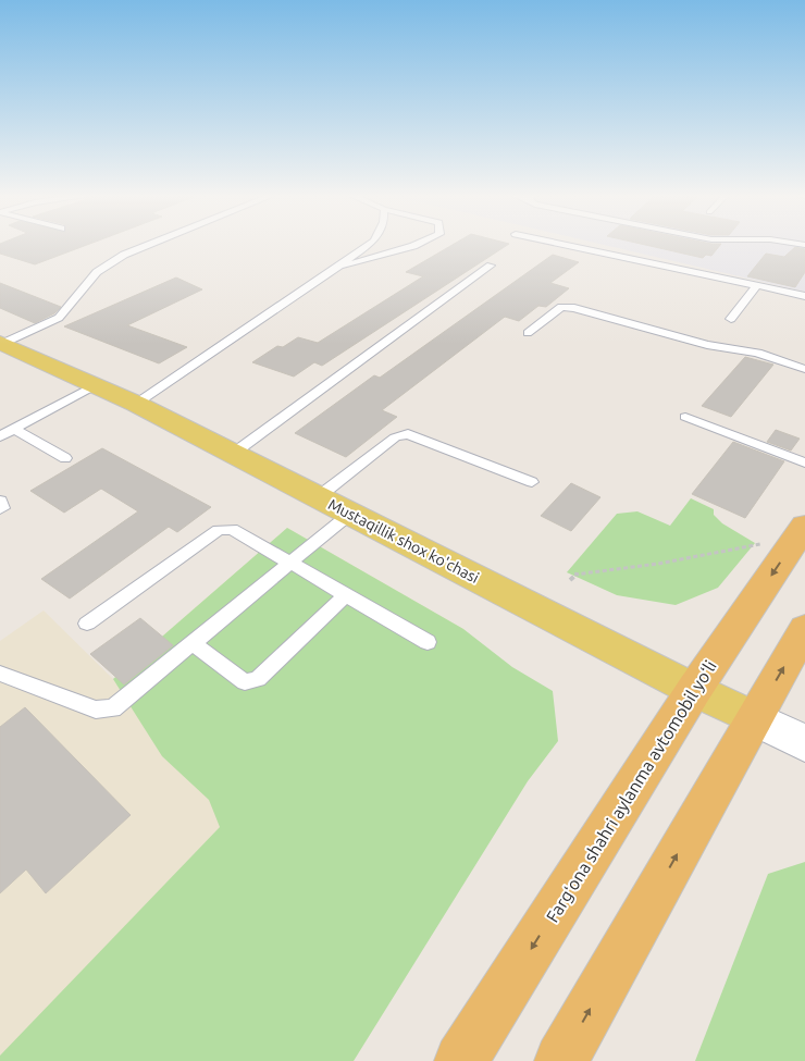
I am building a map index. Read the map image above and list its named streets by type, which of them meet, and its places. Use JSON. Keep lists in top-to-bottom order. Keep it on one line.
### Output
{"streets":{"highway":["Fargʻona shahri aylanma avtomobil yoʻli"],"main road":["Mustaqillik shox ko'chasi"]},"crossings":[["Mustaqillik shox ko'chasi","Fargʻona shahri aylanma avtomobil yoʻli"]]}
